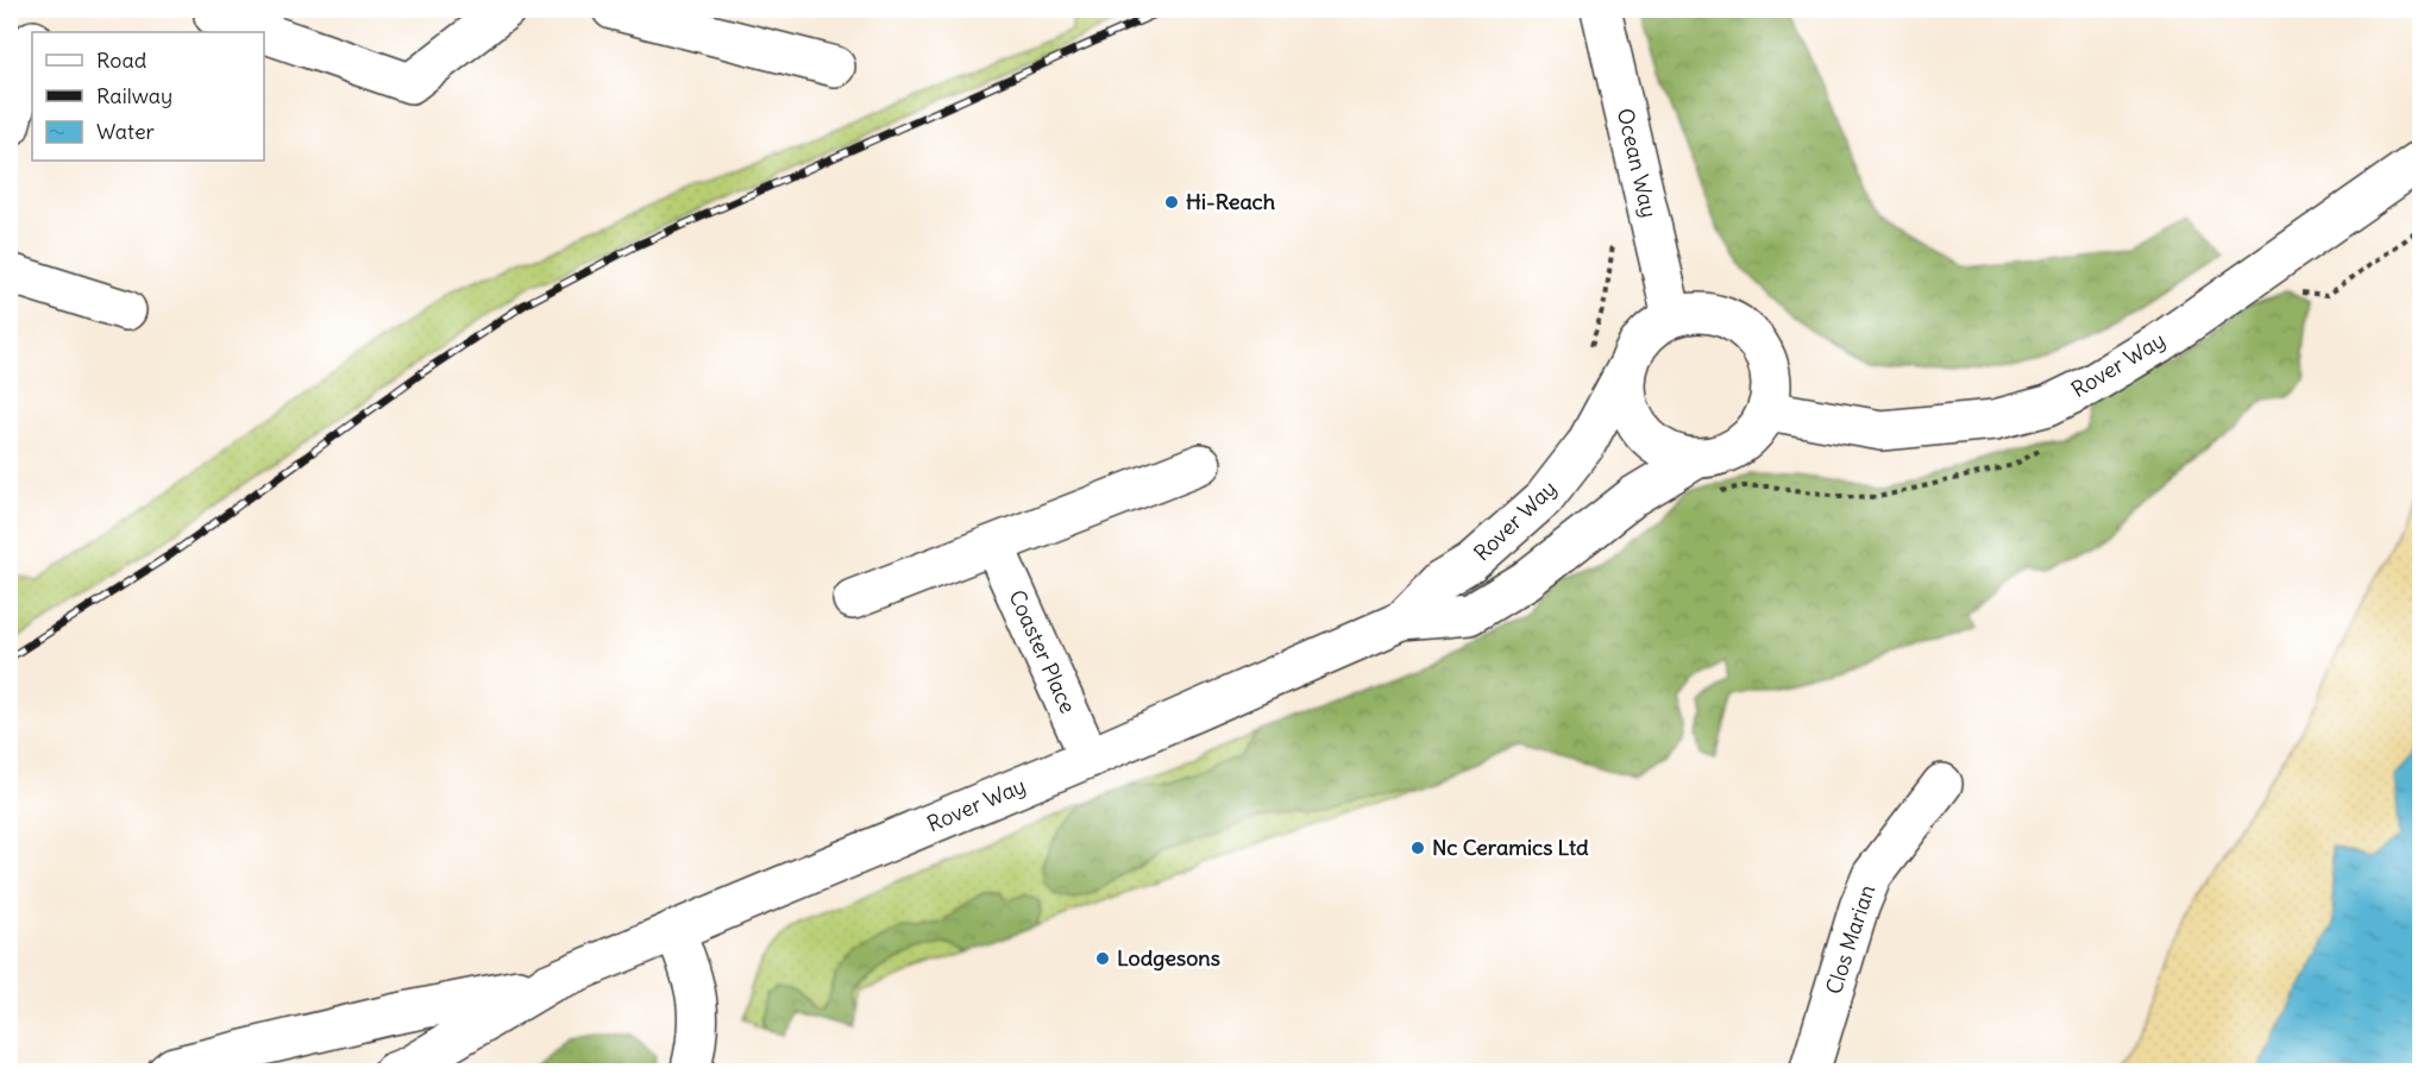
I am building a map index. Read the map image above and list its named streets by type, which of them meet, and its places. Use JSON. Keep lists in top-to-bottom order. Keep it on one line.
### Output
{"streets":{"street":["Ocean Way","Rover Way","Coaster Place","Clos Marian"]},"crossings":[["Ocean Way","Rover Way"],["Rover Way","Coaster Place"]],"places":["Hi-Reach","Nc Ceramics Ltd","Lodgesons"],"legend":["Road","Railway","Water"]}
